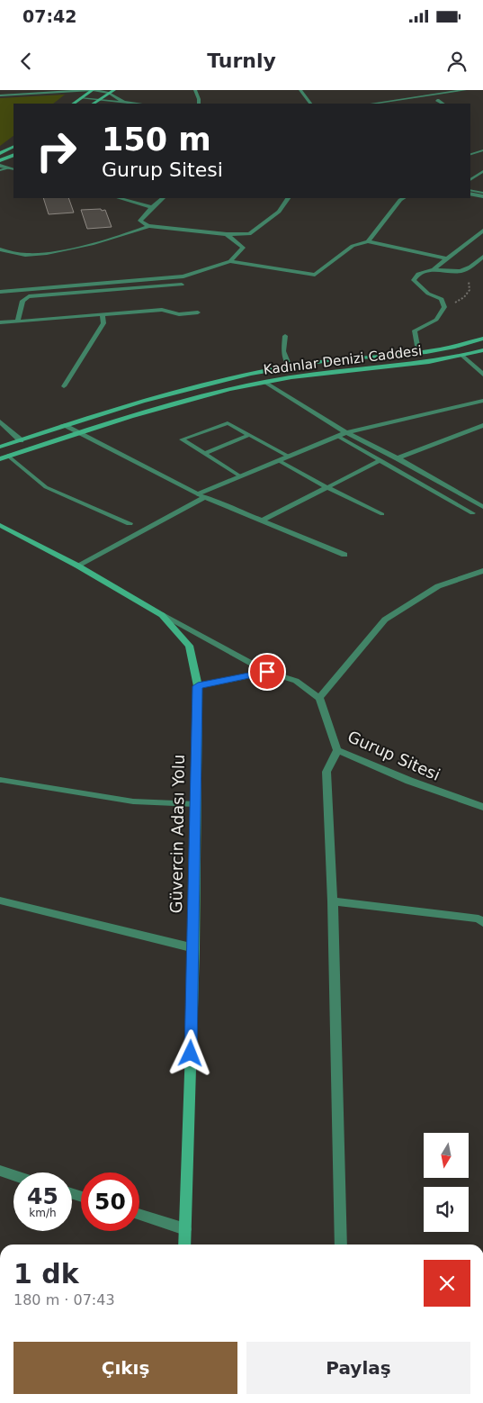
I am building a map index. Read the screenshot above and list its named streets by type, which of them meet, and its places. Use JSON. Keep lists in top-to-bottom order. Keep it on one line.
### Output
{"streets":{"main road":["Kadınlar Denizi Caddesi","Güvercin Adası Yolu"],"street":["Gurup Sitesi"]},"north":"bottom","page":{"status":"07:42","header":"Turnly","turn":["150 m","Gurup Sitesi"],"speed":"45 km/h","limit":"50","heading":["1 dk","180 m · 07:43"],"buttons":["Çıkış","Paylaş"]}}
